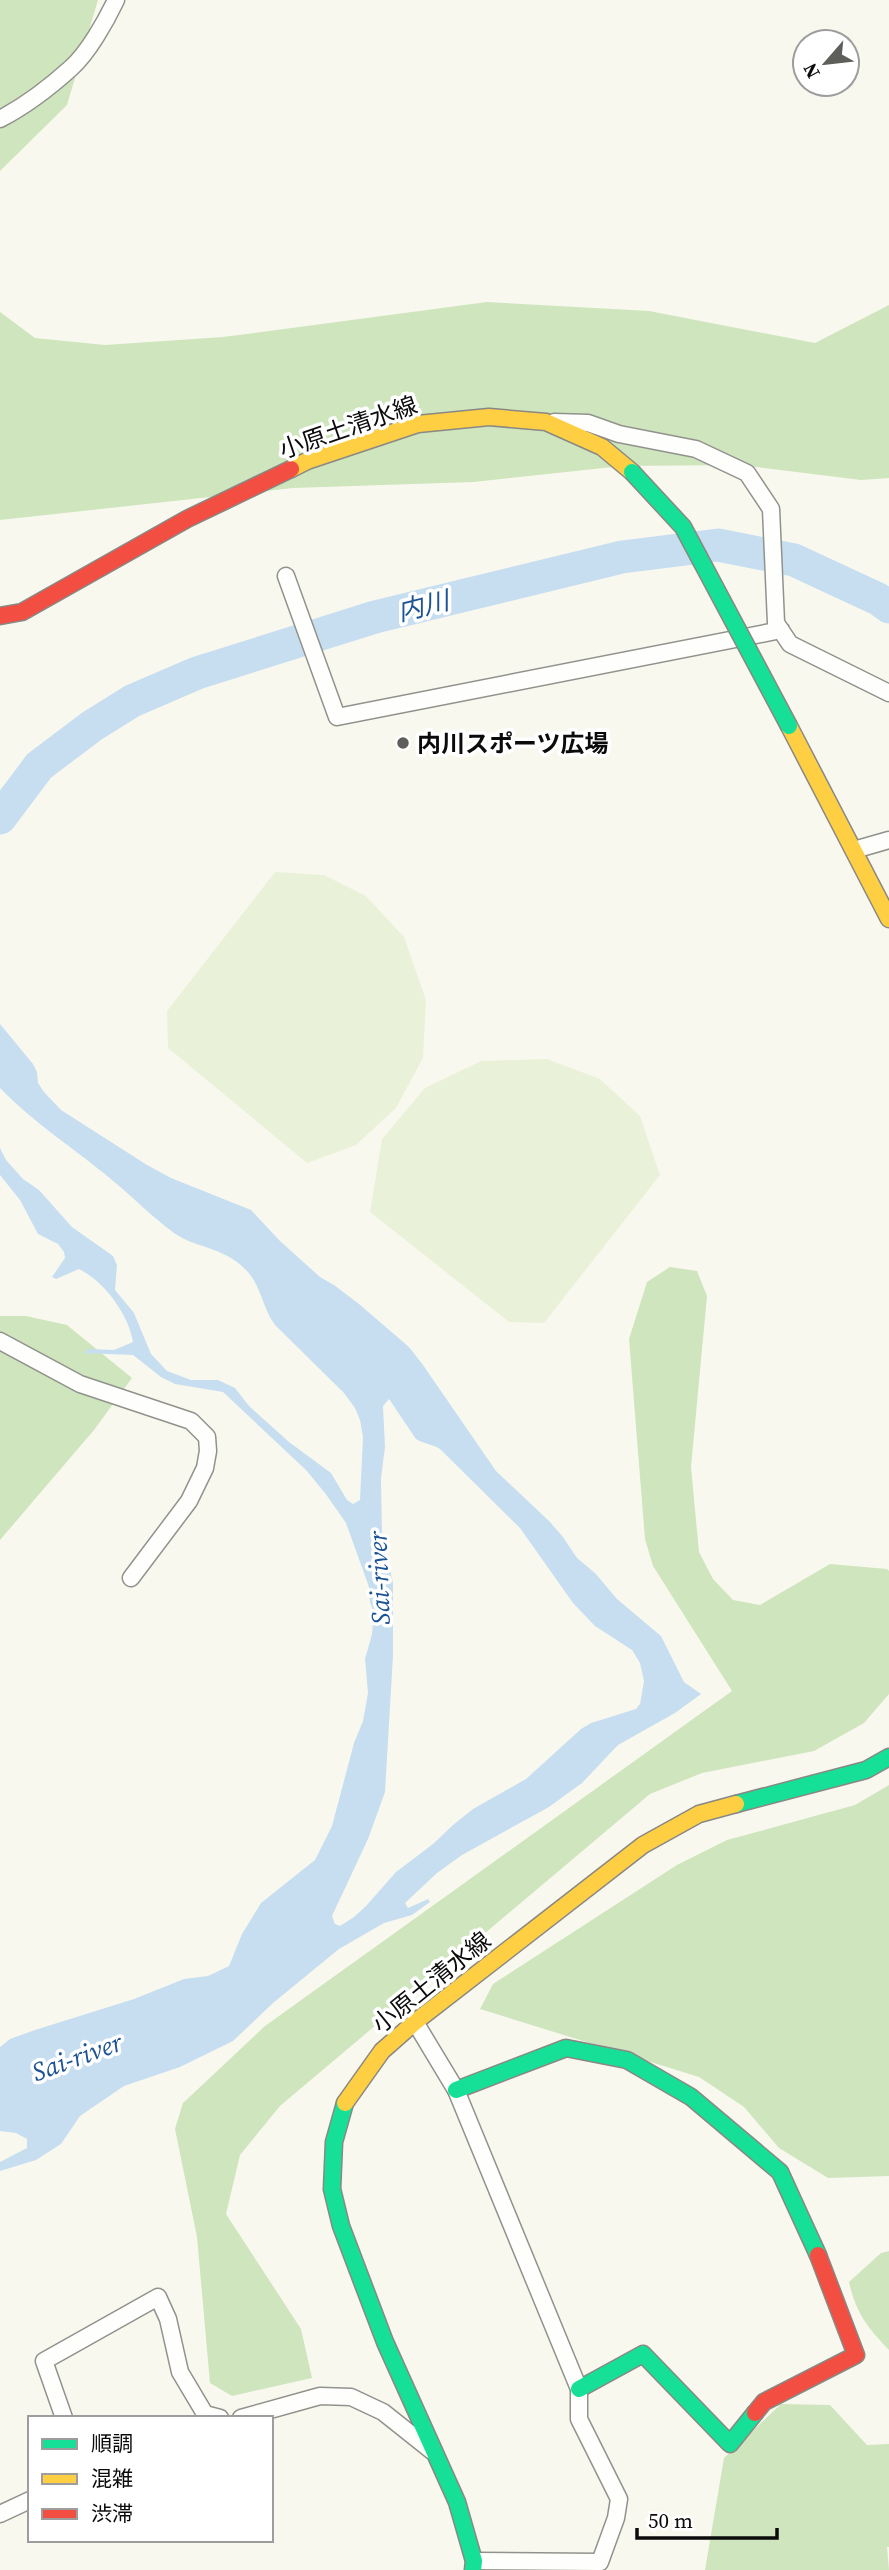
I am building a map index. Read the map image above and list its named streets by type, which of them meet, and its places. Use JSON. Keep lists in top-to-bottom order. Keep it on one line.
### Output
{"streets":{"main road":["小原土清水線"]},"water":["内川","Sai-river"],"places":["内川スポーツ広場"],"legend":["順調","混雑","渋滞"],"scale_bar":"50 m","north":"bottom left"}
